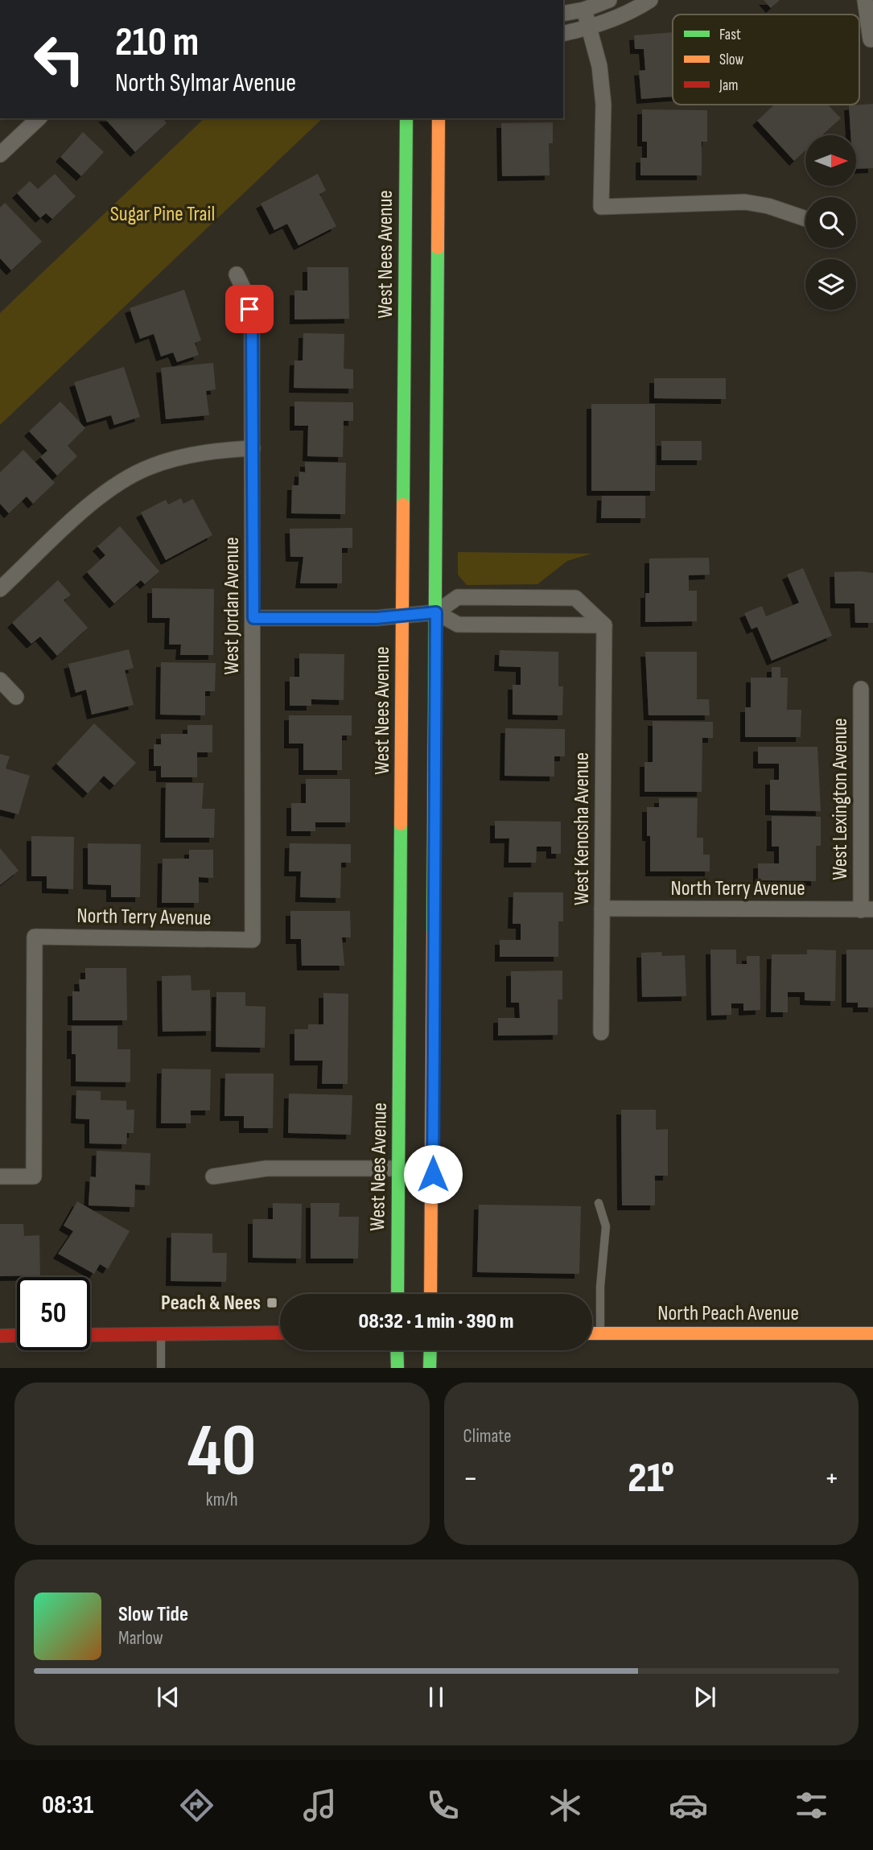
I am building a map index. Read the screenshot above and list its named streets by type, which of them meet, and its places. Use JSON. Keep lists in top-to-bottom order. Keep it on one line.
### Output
{"streets":{"main road":["West Nees Avenue","North Peach Avenue"],"street":["West Jordan Avenue","West Lexington Avenue","West Kenosha Avenue","North Terry Avenue"]},"crossings":[["West Jordan Avenue","North Terry Avenue"],["West Lexington Avenue","North Terry Avenue"],["West Kenosha Avenue","North Terry Avenue"]],"parks":["Sugar Pine Trail"],"places":{"transit":["Peach & Nees"]},"legend":["Fast","Slow","Jam"],"north":"right","page":{"turn":["210 m","North Sylmar Avenue"],"limit":"50","trip":"08:32 · 1 min · 390 m","tile":[["40","km/h"],"Climate"],"heat":["−","21°","+"],"song":["Slow Tide","Marlow"],"tabs":"08:31"}}
